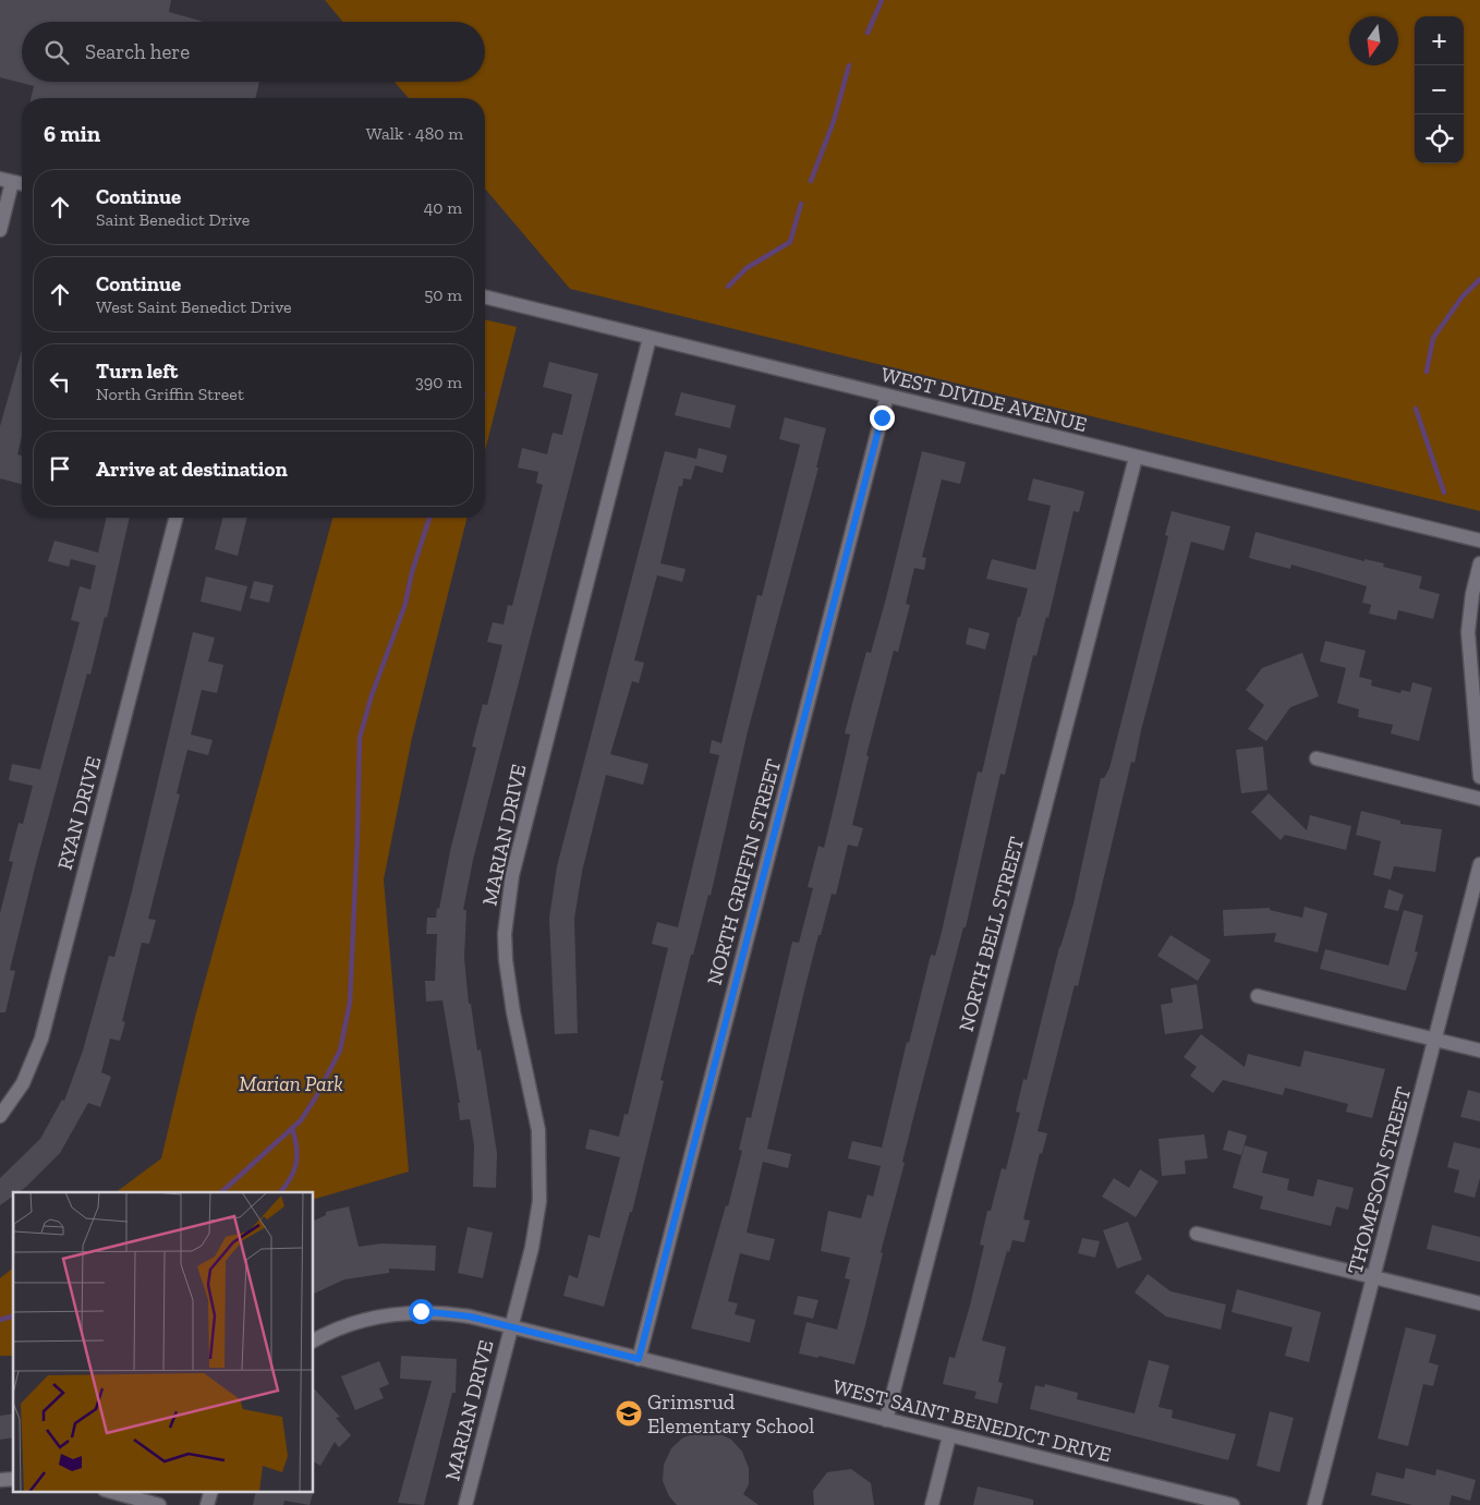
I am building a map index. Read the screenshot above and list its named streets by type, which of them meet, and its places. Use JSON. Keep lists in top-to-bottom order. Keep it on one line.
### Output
{"streets":{"street":["WEST DIVIDE AVENUE","RYAN DRIVE","MARIAN DRIVE","NORTH GRIFFIN STREET","NORTH BELL STREET","THOMPSON STREET","WEST SAINT BENEDICT DRIVE"]},"crossings":[["WEST DIVIDE AVENUE","MARIAN DRIVE"],["WEST DIVIDE AVENUE","NORTH GRIFFIN STREET"],["WEST DIVIDE AVENUE","NORTH BELL STREET"],["MARIAN DRIVE","WEST SAINT BENEDICT DRIVE"],["NORTH GRIFFIN STREET","WEST SAINT BENEDICT DRIVE"],["NORTH BELL STREET","WEST SAINT BENEDICT DRIVE"]],"parks":["Marian Park"],"places":{"school or university":["Grimsrud Elementary School"]},"north":"bottom","page":{"map_buttons":["+","−"],"search":"Search here","heading":["6 min","Walk · 480 m"],"list":[["Continue","Saint Benedict Drive","40 m"],["Continue","West Saint Benedict Drive","50 m"],["Turn left","North Griffin Street","390 m"],"Arrive at destination"]}}
